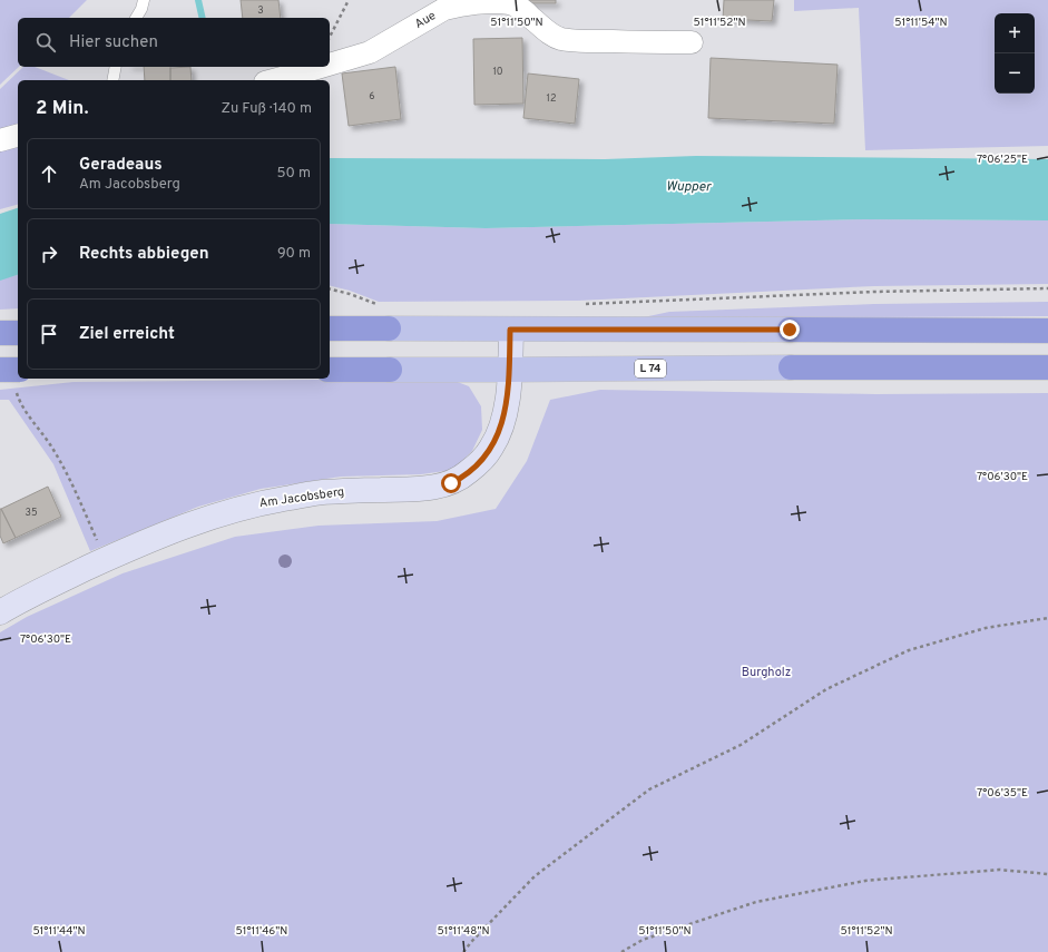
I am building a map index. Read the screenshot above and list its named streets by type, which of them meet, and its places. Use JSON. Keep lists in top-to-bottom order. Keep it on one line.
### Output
{"streets":{"highway":["L 74"],"main road":["Am Jacobsberg"],"street":["Aue"]},"crossings":[["L 74","Am Jacobsberg"]],"water":["Wupper"],"parks":["Burgholz"],"house_numbers":["3","10","6","12","35"],"page":{"map_buttons":["+","−"],"search":"Hier suchen","heading":["2 Min.","Zu Fuß · 140 m"],"list":[["Geradeaus","Am Jacobsberg","50 m"],["Rechts abbiegen","90 m"],"Ziel erreicht"]},"coordinates":["51°11'54\"N","51°11'50\"N","51°11'52\"N","7°06'25\"E","7°06'30\"E","7°06'35\"E","51°11'44\"N","51°11'46\"N","51°11'48\"N"]}
